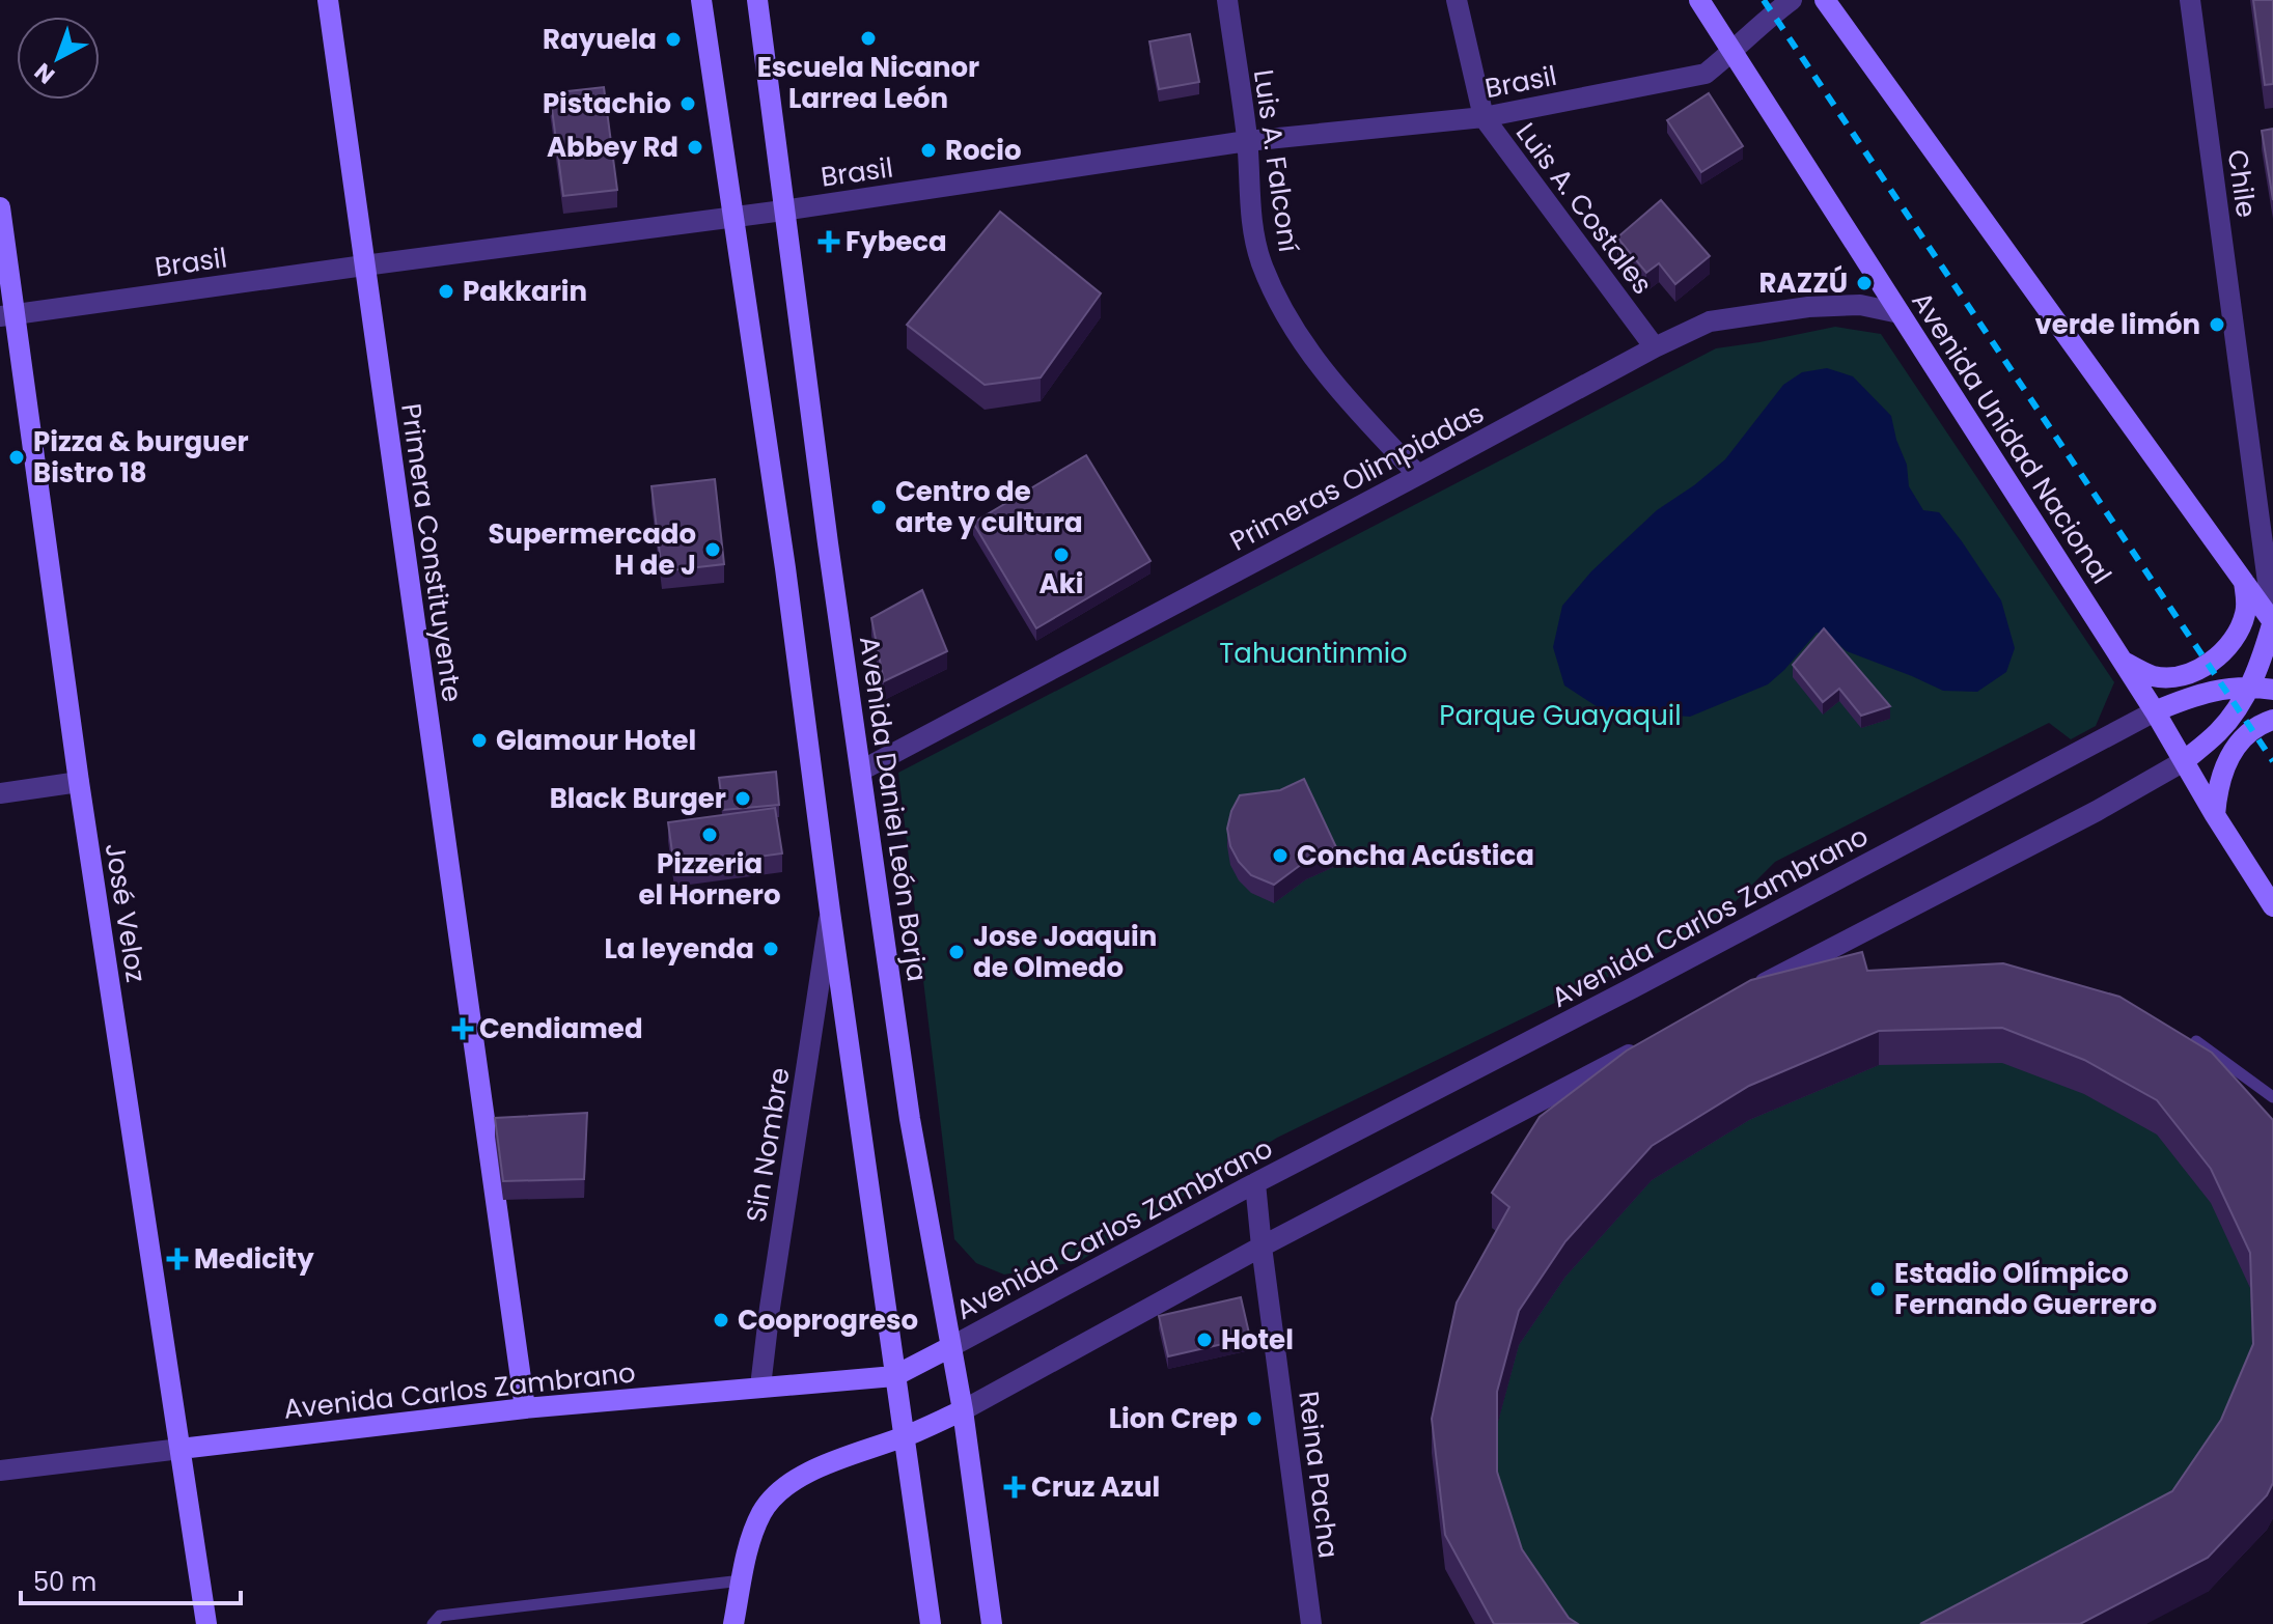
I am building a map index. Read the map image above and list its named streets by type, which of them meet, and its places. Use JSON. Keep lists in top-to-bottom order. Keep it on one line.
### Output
{"streets":{"street":["Brasil","Luis A. Falconí","Chile","Luis A. Costales","Avenida Unidad Nacional","Primeras Olimpiadas","Primera Constituyente","Avenida Daniel León Borja","José Veloz","Avenida Carlos Zambrano","Sin Nombre","Reina Pacha"]},"crossings":[["Brasil","Luis A. Falconí"],["Brasil","Luis A. Costales"],["Brasil","Avenida Unidad Nacional"],["Brasil","Primera Constituyente"],["Brasil","Avenida Daniel León Borja"],["Brasil","José Veloz"],["Luis A. Falconí","Primeras Olimpiadas"],["Luis A. Costales","Primeras Olimpiadas"],["Avenida Unidad Nacional","Primeras Olimpiadas"],["Avenida Unidad Nacional","Avenida Carlos Zambrano"],["Primeras Olimpiadas","Avenida Daniel León Borja"],["Primera Constituyente","Avenida Carlos Zambrano"],["Avenida Daniel León Borja","Avenida Carlos Zambrano"],["José Veloz","Avenida Carlos Zambrano"],["Avenida Carlos Zambrano","Sin Nombre"],["Avenida Carlos Zambrano","Reina Pacha"]],"parks":["Tahuantinmio","Parque Guayaquil"],"places":{"other":["Escuela Nicanor Larrea León","Rayuela","Pistachio","Abbey Rd","Rocio","RAZZÚ","Pakkarin","verde limón","Pizza & burguer Bistro 18","Centro de arte y cultura","Supermercado H de J","Aki","Glamour Hotel","Black Burger","Pizzeria el Hornero","Concha Acústica","La leyenda","Jose Joaquin de Olmedo","Estadio Olímpico Fernando Guerrero","Cooprogreso","Hotel","Lion Crep"],"health":["Fybeca","Cendiamed","Medicity","Cruz Azul"]},"scale_bar":"50 m","north":"bottom left"}
